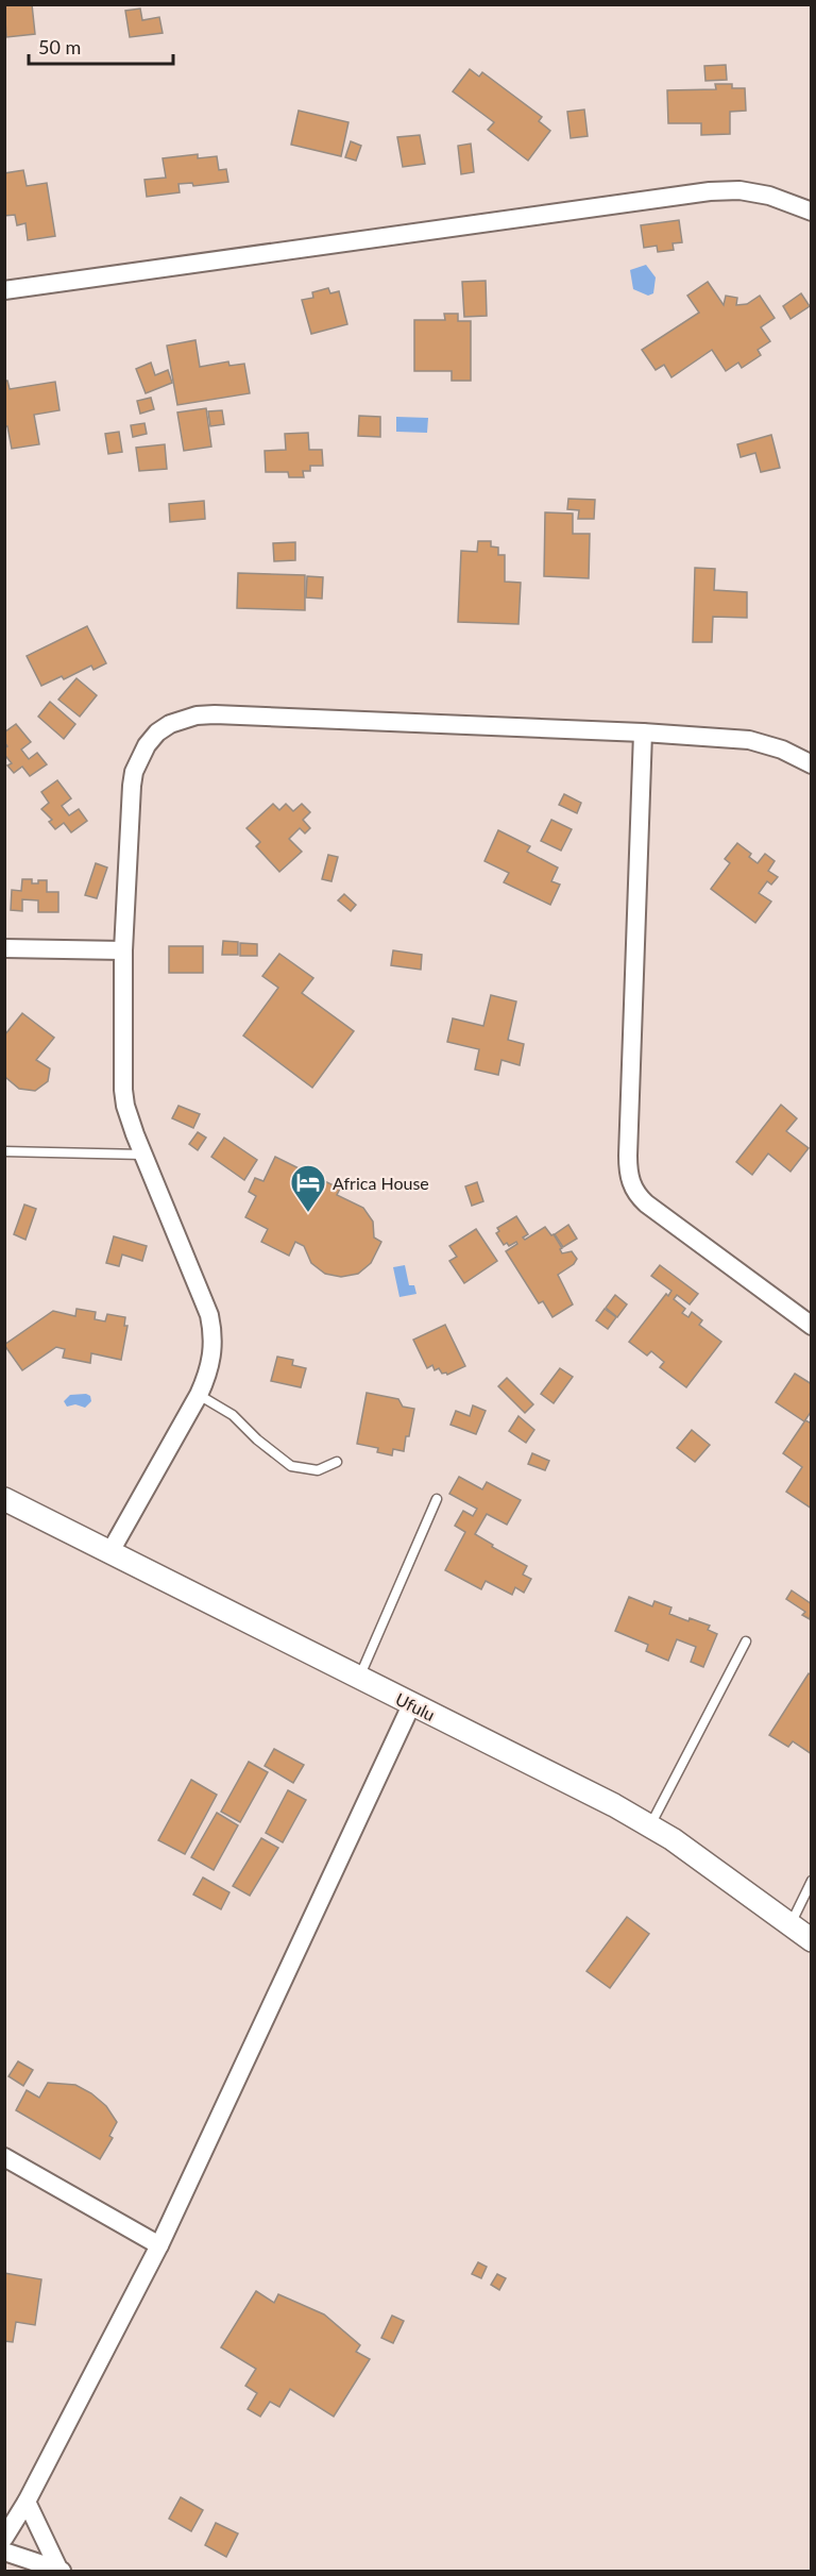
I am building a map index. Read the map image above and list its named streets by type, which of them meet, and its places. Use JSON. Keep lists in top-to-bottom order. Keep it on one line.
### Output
{"streets":{"street":["Ufulu"]},"places":{"hotel":["Africa House"]},"scale_bar":"50 m"}
